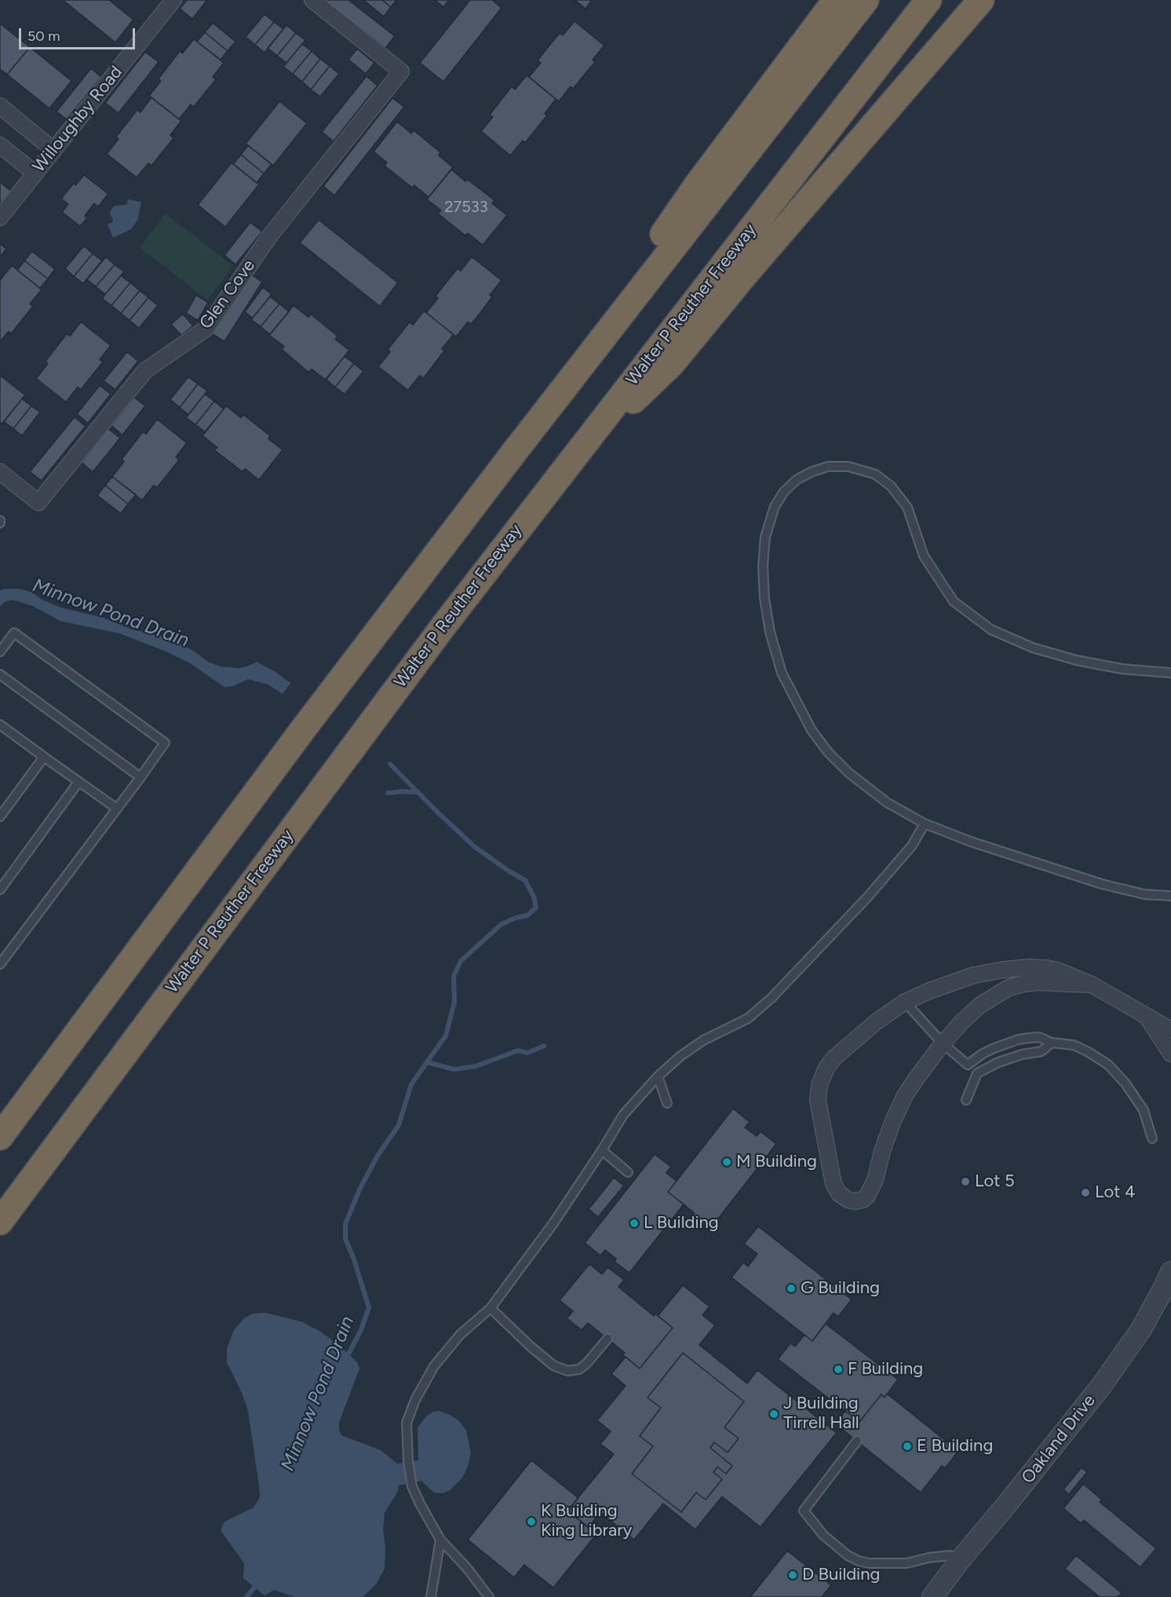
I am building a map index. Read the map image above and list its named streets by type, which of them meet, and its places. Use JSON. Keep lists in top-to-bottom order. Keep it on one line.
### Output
{"streets":{"highway":["Walter P Reuther Freeway"],"street":["Willoughby Road","Glen Cove","Oakland Drive"]},"water":["Minnow Pond Drain"],"places":["M Building","Lot 5","Lot 4","L Building","G Building","F Building","J Building Tirrell Hall","E Building","K Building King Library","D Building"],"house_numbers":["27533"],"scale_bar":"50 m"}
